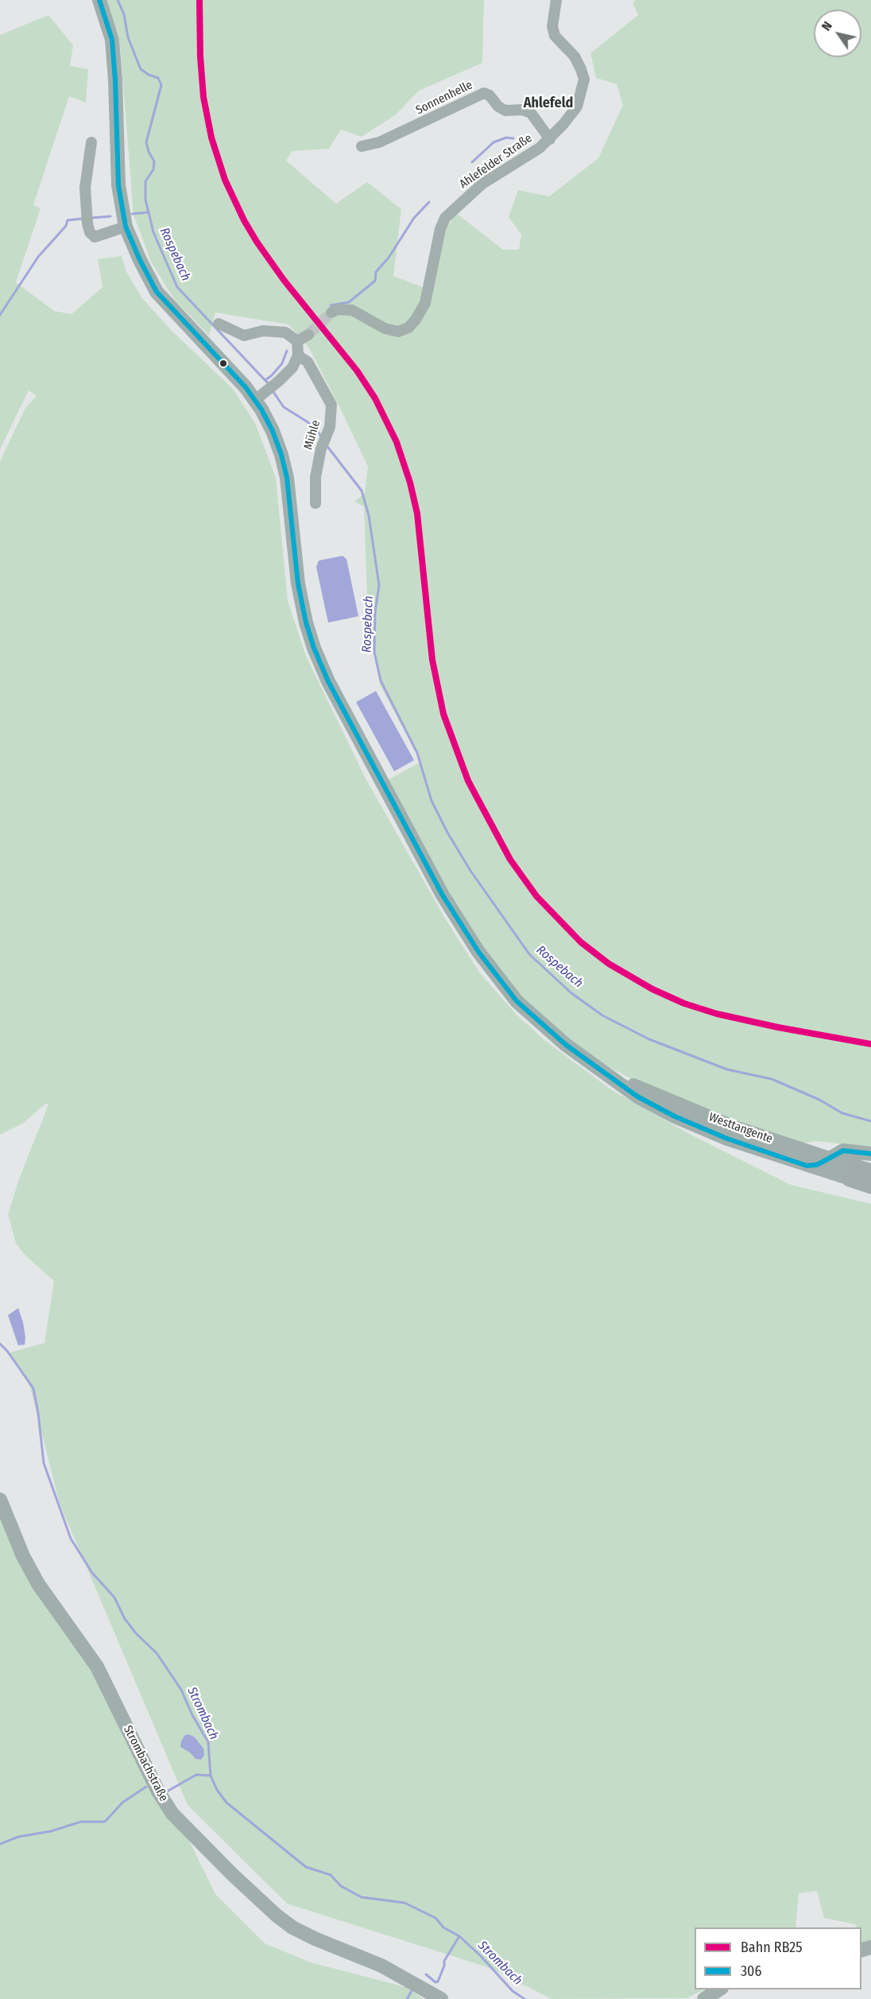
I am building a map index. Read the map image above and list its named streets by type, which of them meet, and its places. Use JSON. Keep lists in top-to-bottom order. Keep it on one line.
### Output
{"streets":{"highway":["Westtangente"],"main road":["Strombachstraße"],"street":["Sonnenhelle","Ahlefelder Straße","Mühle"]},"crossings":[["Sonnenhelle","Ahlefelder Straße"]],"districts":["Ahlefeld"],"water":["Rospebach","Strombach"],"lines":["rail line RB25","transit line 306"],"legend":["Bahn RB25","306"],"north":"top left"}
